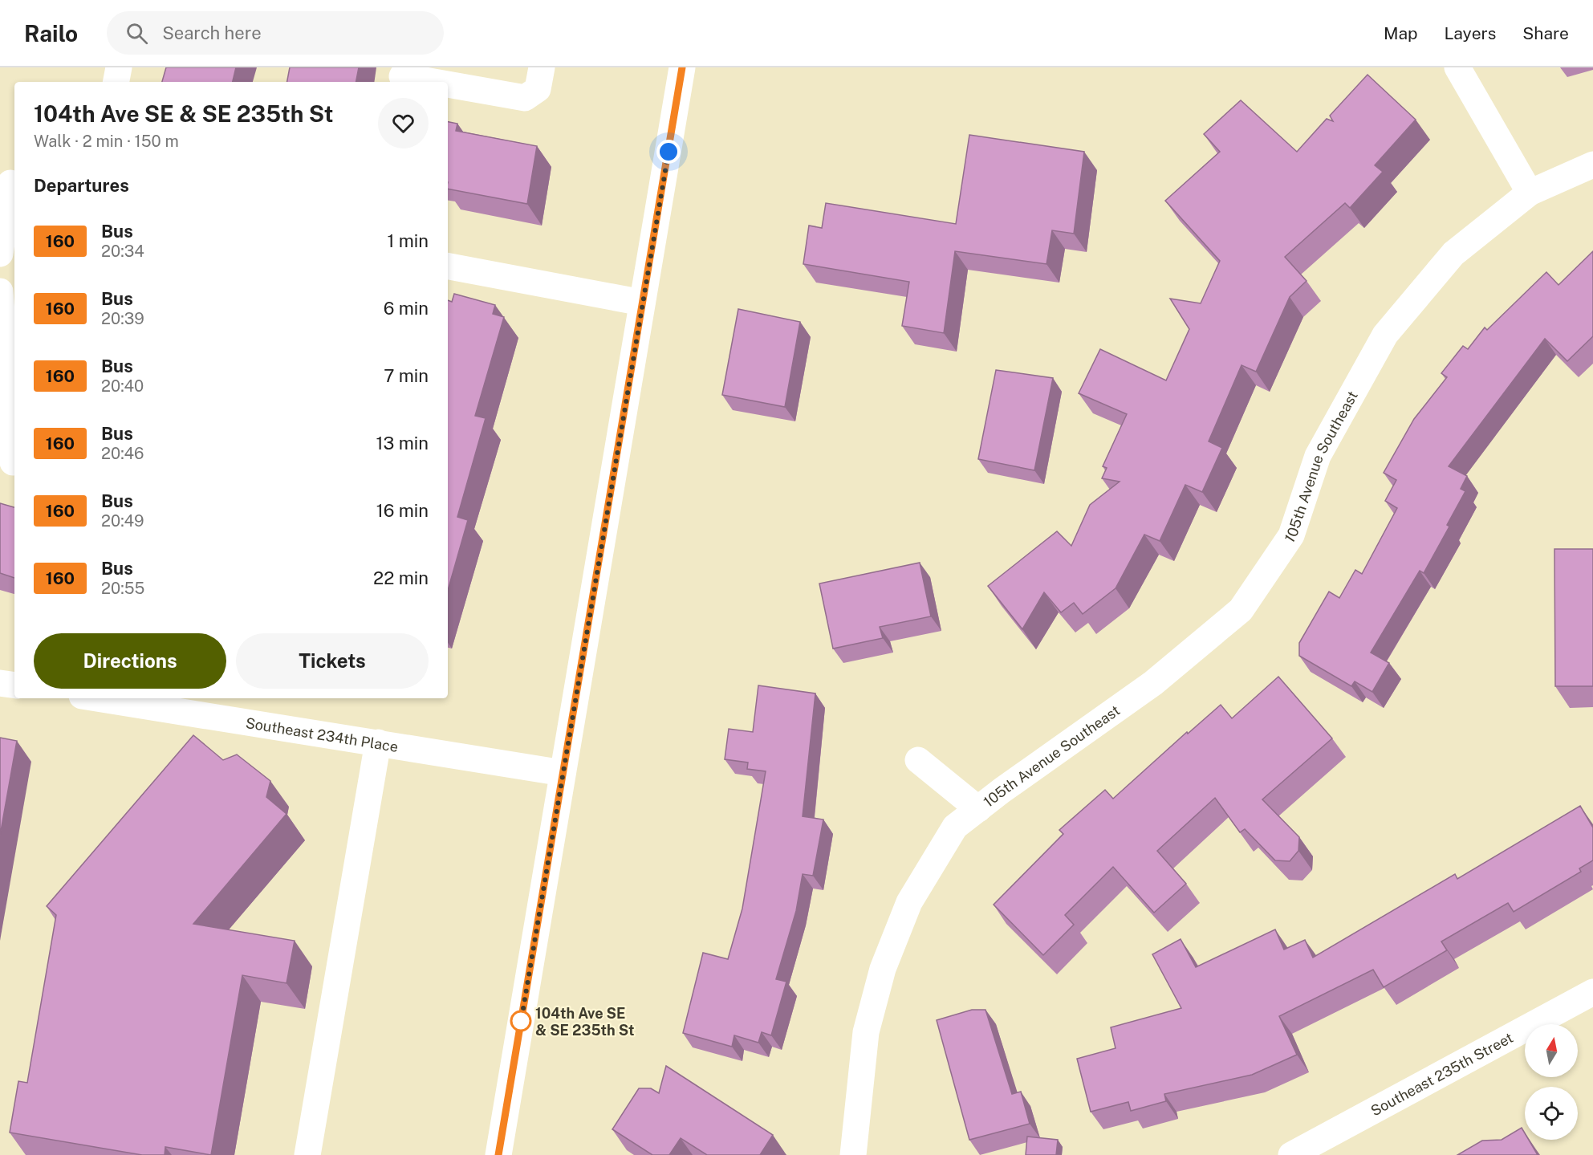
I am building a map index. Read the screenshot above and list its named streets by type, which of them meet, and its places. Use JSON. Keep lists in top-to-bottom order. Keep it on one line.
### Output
{"streets":{"street":["105th Avenue Southeast","Southeast 234th Place","Southeast 235th Street"]},"places":["104th Ave SE & SE 235th St"],"lines":["bus line 160"],"north":"top","page":{"header":"Railo","search":"Search here","nav":["Map","Layers","Share"],"heading":[["104th Ave SE & SE 235th St","Walk · 2 min · 150 m"],"Departures"],"list":[{"mark":"160","name":"Bus","note":"20:34","value":"1 min"},{"mark":"160","name":"Bus","note":"20:39","value":"6 min"},{"mark":"160","name":"Bus","note":"20:40","value":"7 min"},{"mark":"160","name":"Bus","note":"20:46","value":"13 min"},{"mark":"160","name":"Bus","note":"20:49","value":"16 min"},{"mark":"160","name":"Bus","note":"20:55","value":"22 min"}],"buttons":["Directions","Tickets"]}}
